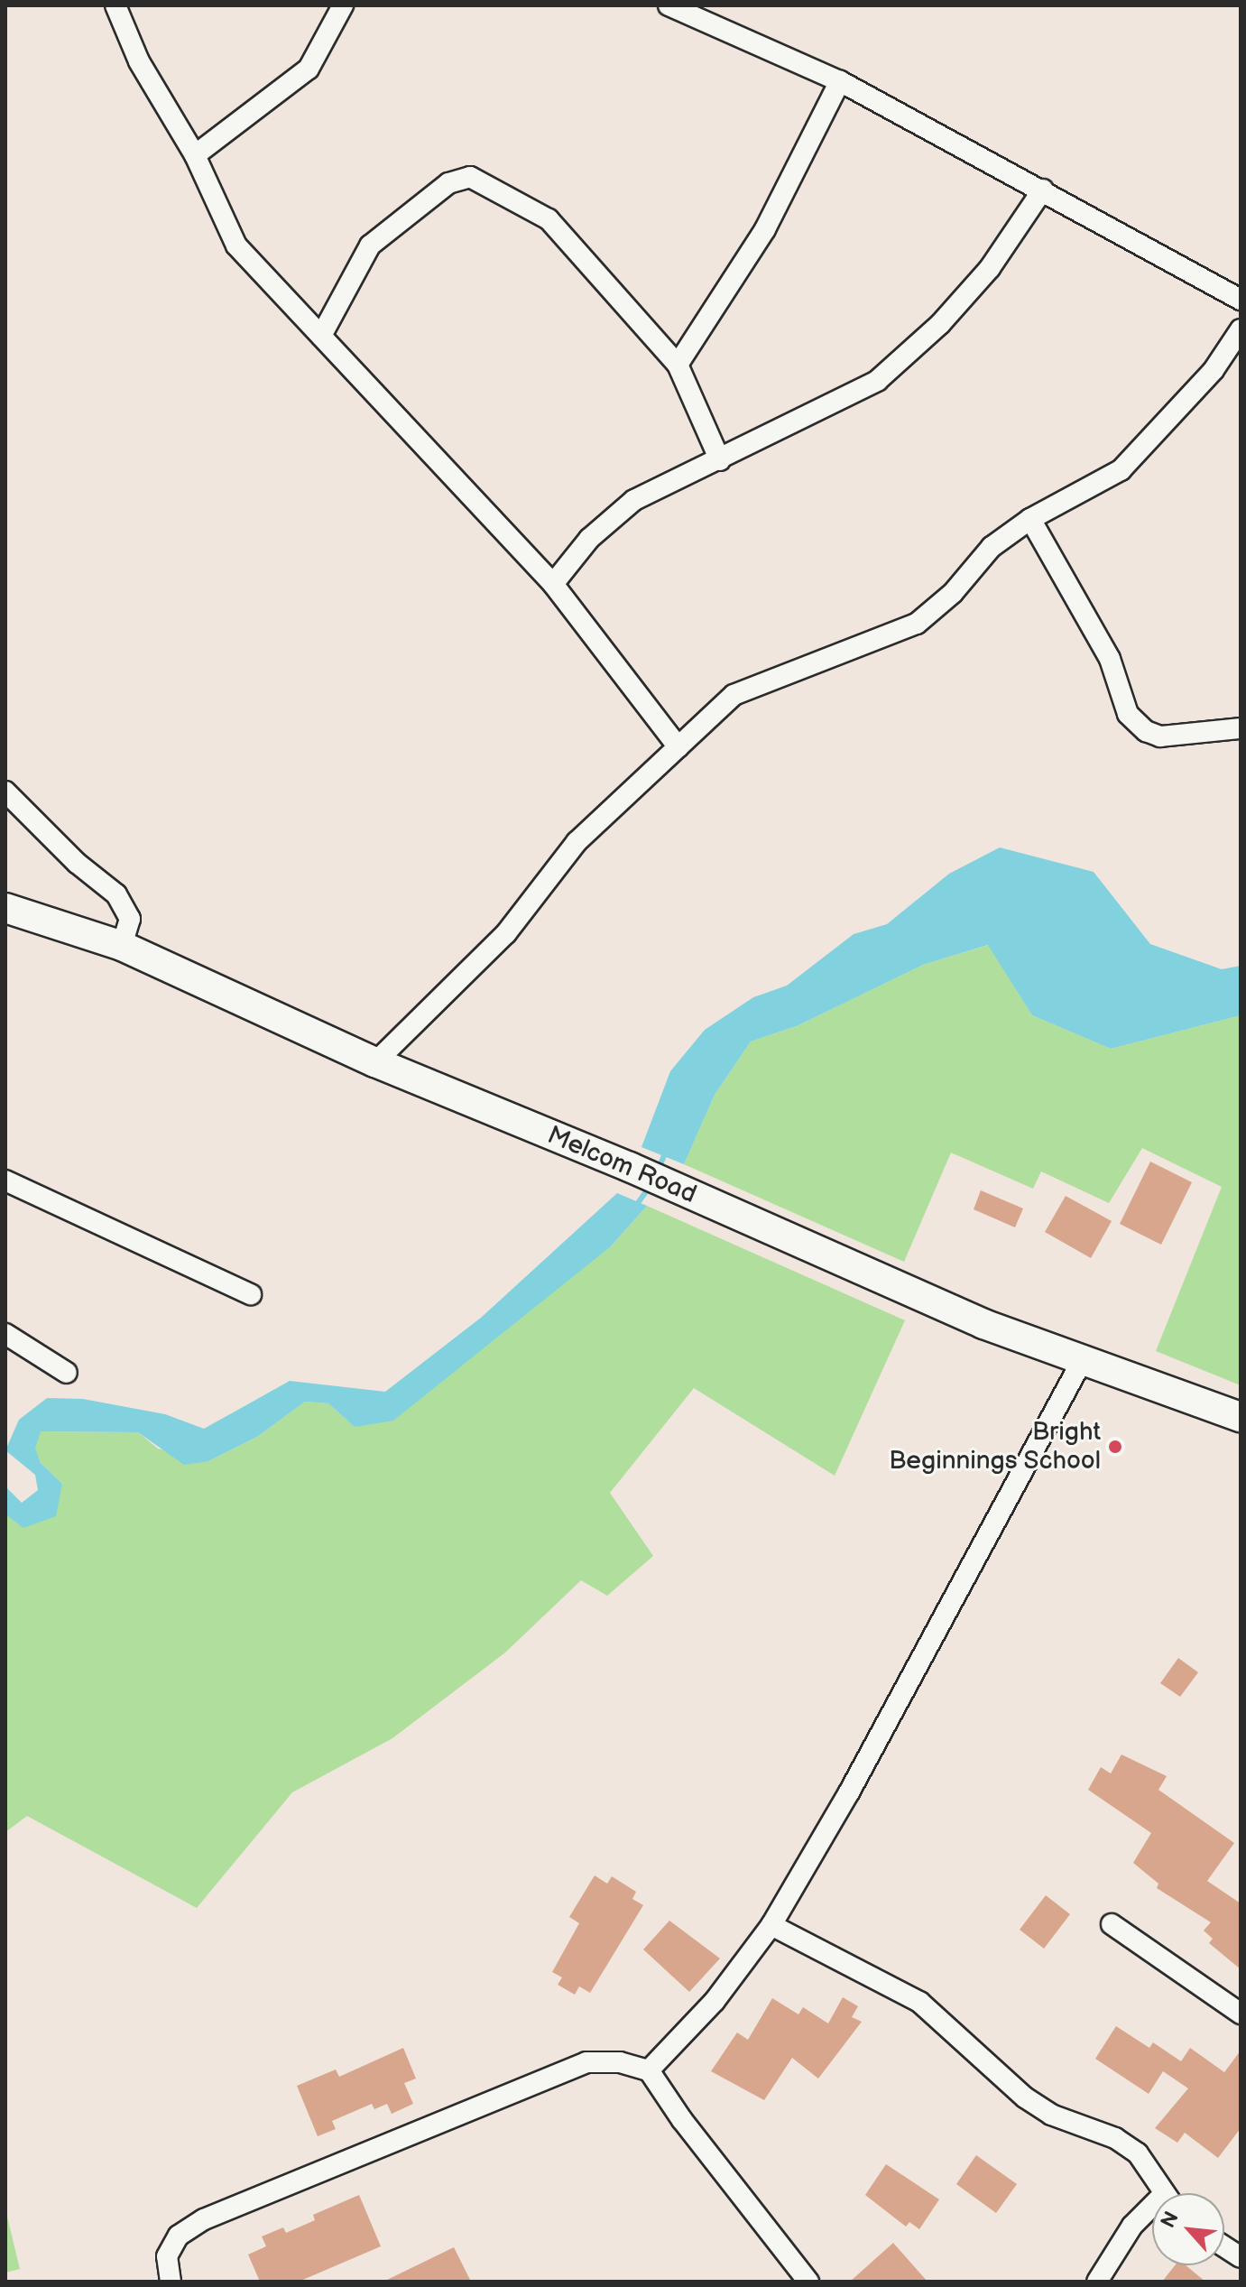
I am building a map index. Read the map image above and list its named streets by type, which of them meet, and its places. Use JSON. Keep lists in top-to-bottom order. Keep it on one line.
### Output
{"streets":{"main road":["Melcom Road"]},"places":["Bright Beginnings School"],"north":"top left"}
